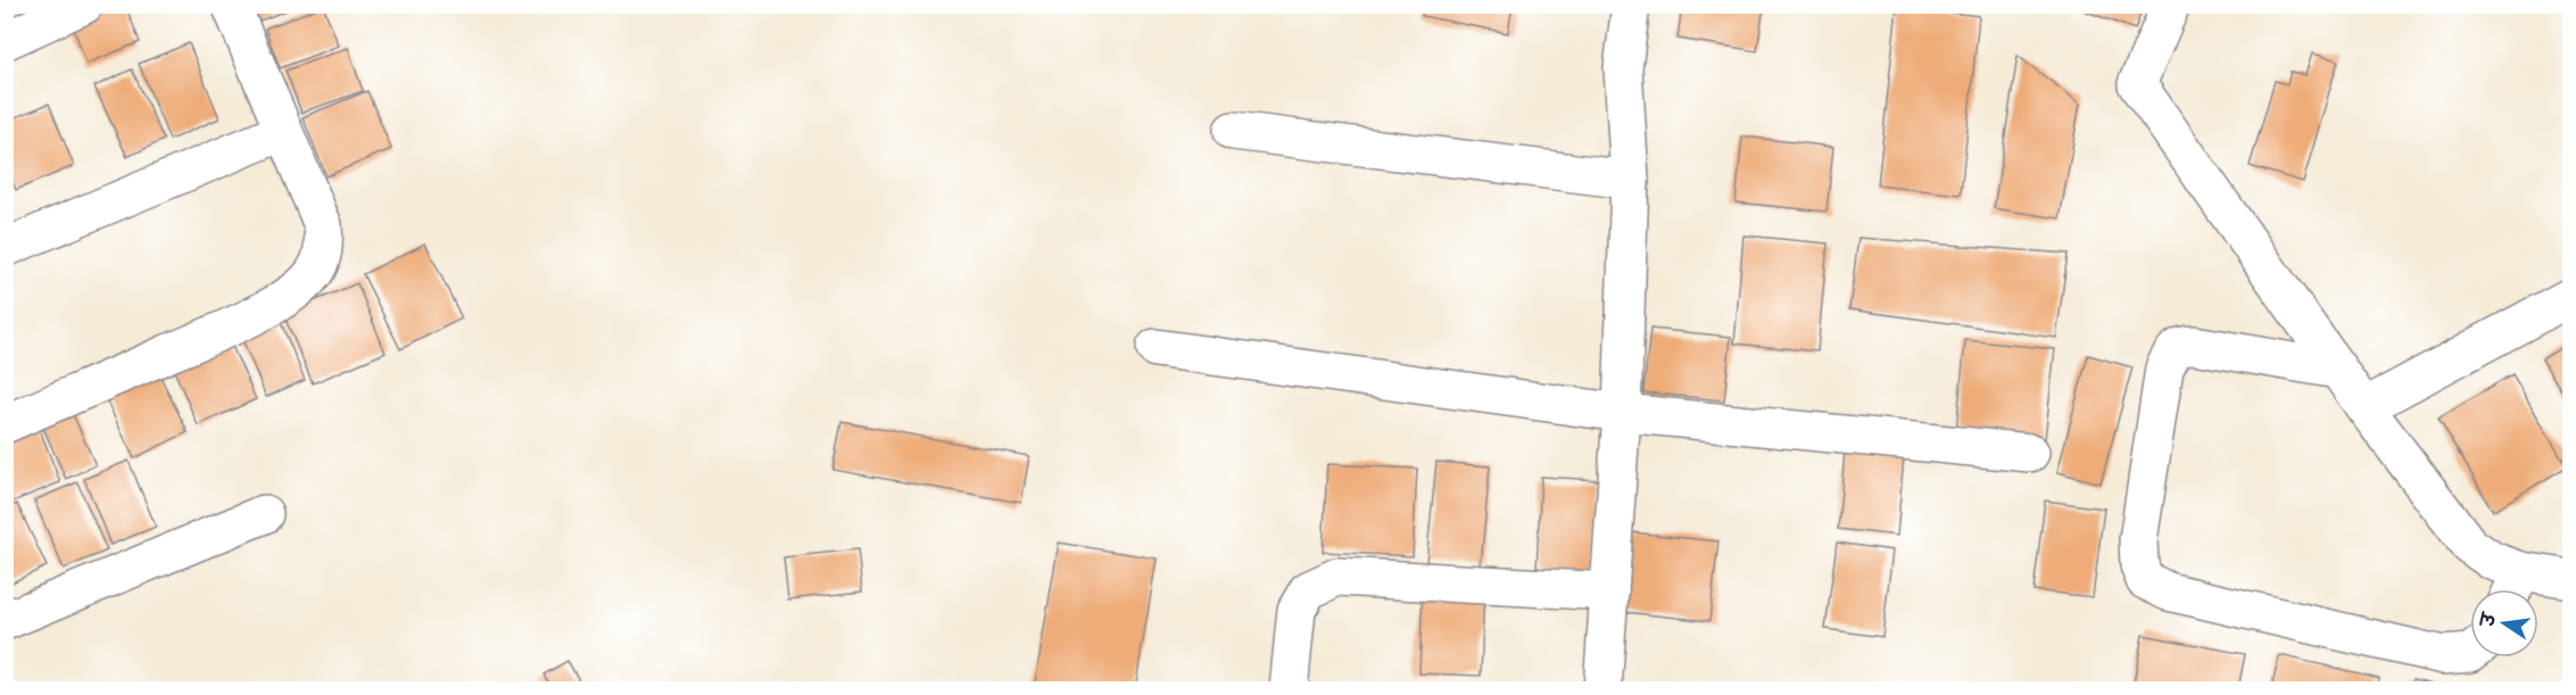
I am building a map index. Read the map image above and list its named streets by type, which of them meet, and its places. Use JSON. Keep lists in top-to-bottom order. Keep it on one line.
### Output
{"north":"left"}
